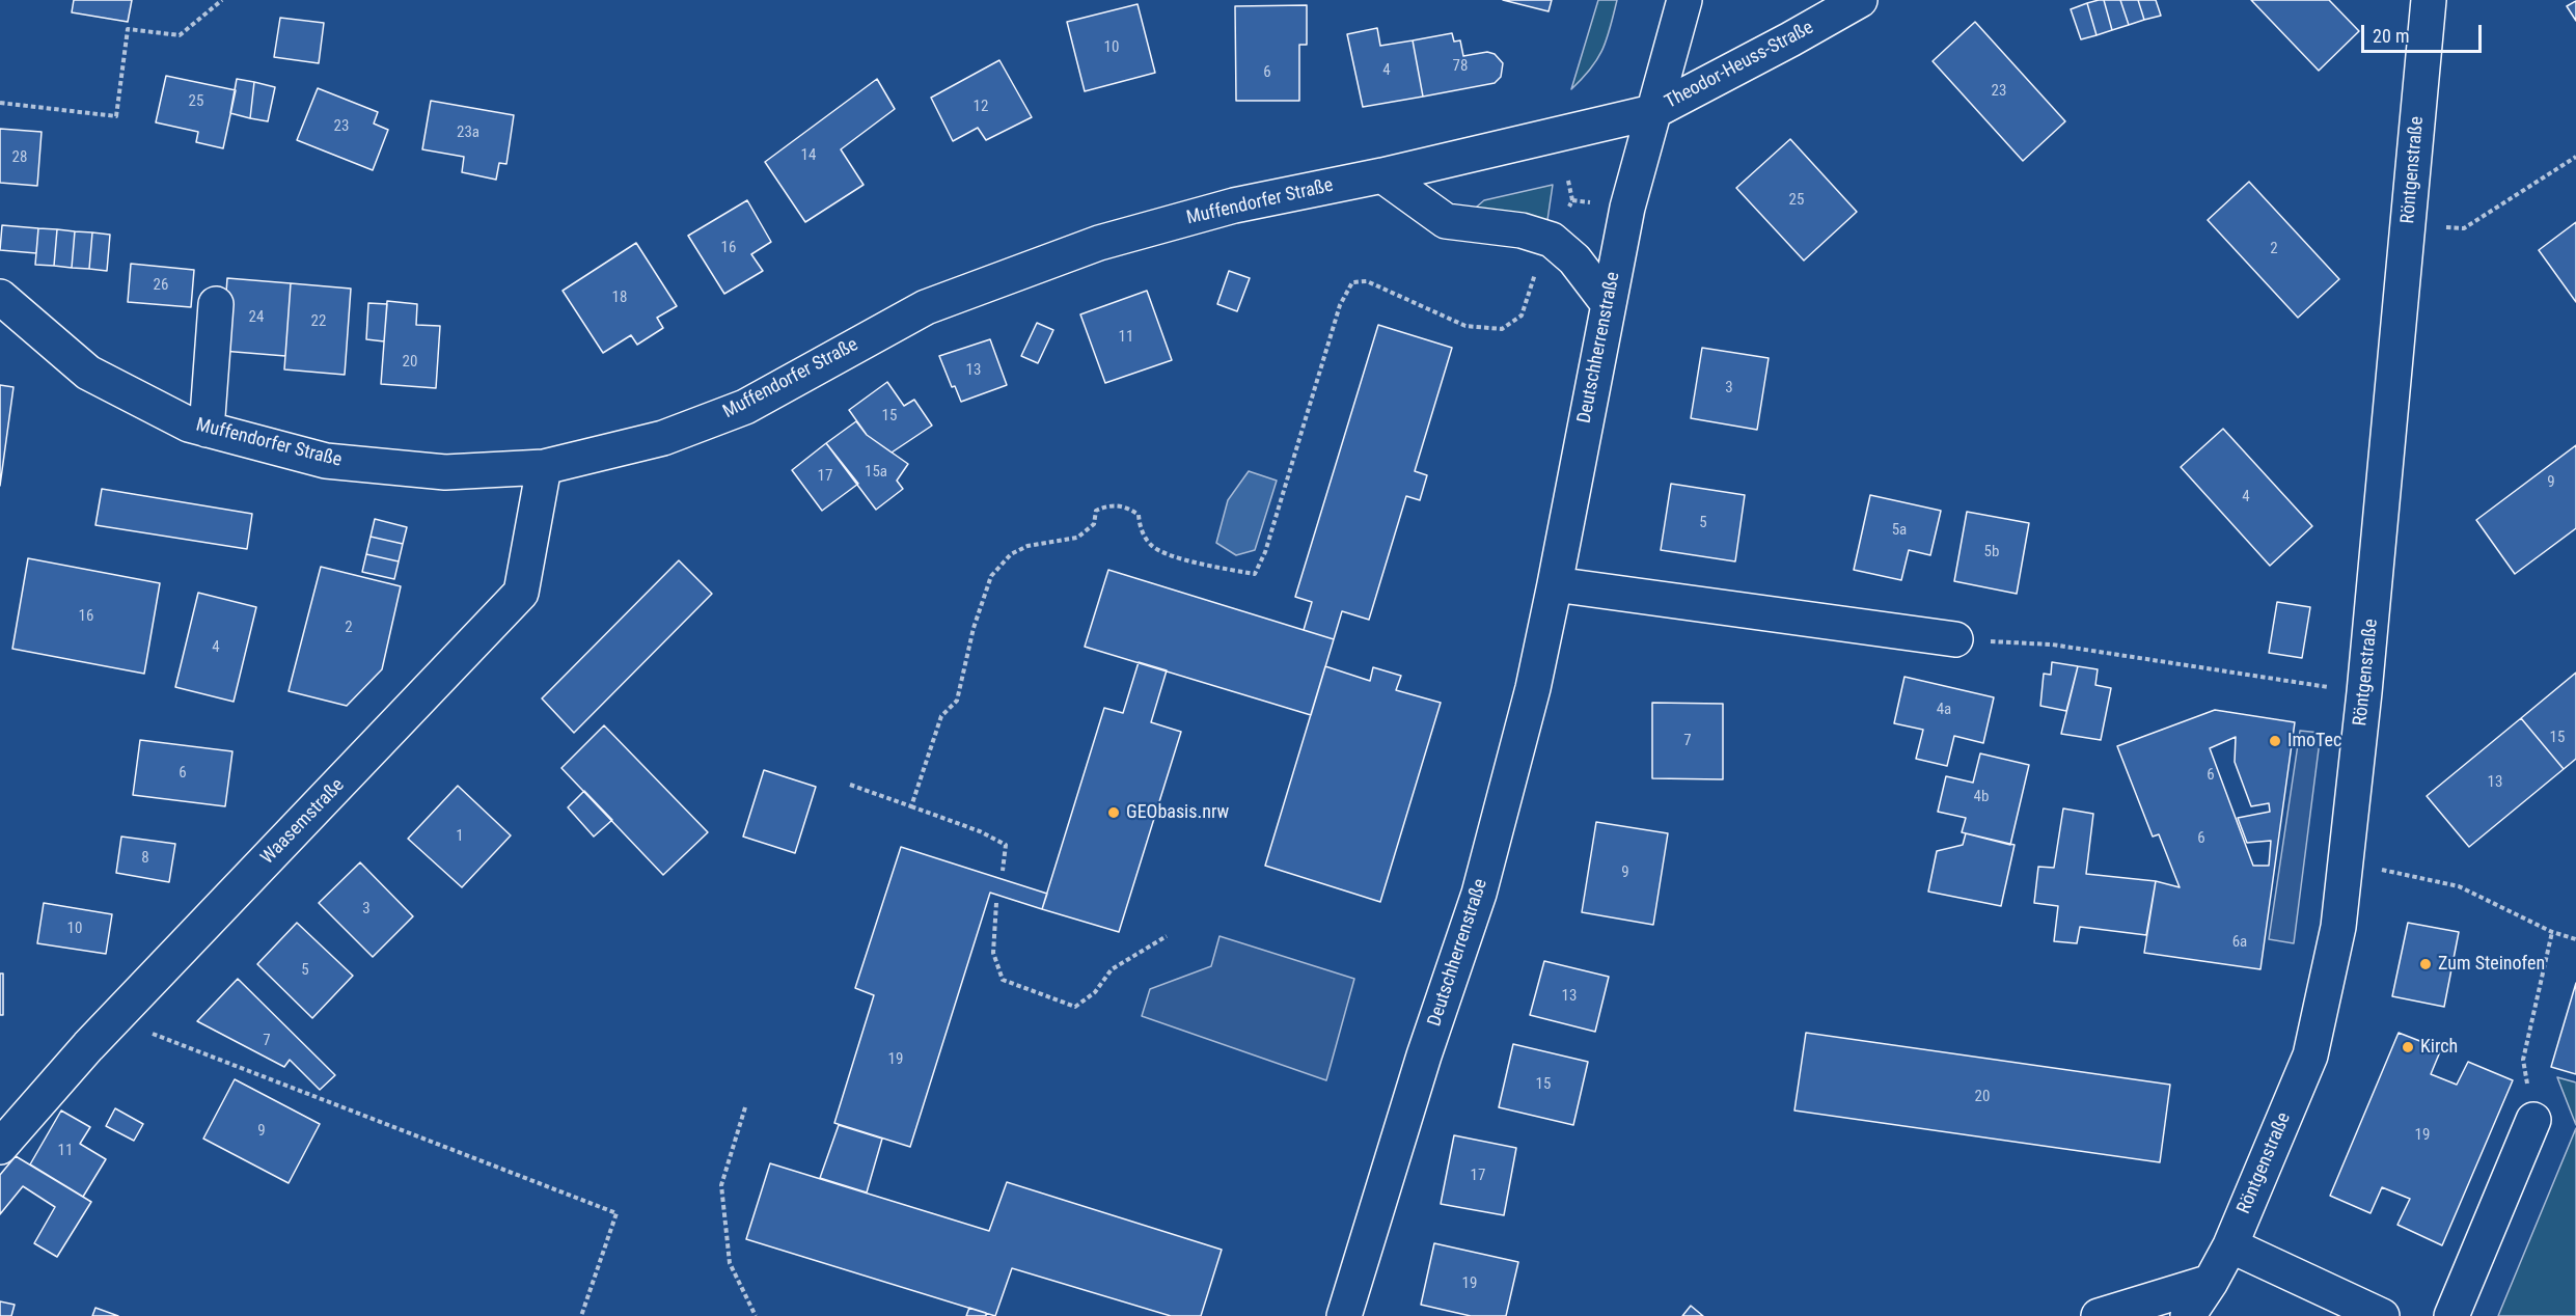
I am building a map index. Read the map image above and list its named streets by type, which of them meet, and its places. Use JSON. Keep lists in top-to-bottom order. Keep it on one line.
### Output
{"streets":{"street":["Theodor-Heuss-Straße","Röntgenstraße","Muffendorfer Straße","Deutschherrenstraße","Waasemstraße"]},"crossings":[["Theodor-Heuss-Straße","Muffendorfer Straße"],["Theodor-Heuss-Straße","Deutschherrenstraße"],["Muffendorfer Straße","Deutschherrenstraße"],["Muffendorfer Straße","Waasemstraße"]],"places":["ImoTec","GEObasis.nrw","Zum Steinofen","Kirch"],"house_numbers":["10","78","4","6","23","25","12","23","23a","14","28","25","16","2","26","18","24","22","11","20","13","3","15","15a","17","9","4","5","5a","5b","16","2","4","4a","15","7","6","6","13","4b","1","6","8","9","3","10","6a","5","13","7","19","15","20","9","19","11","17","19"],"scale_bar":"20 m"}
